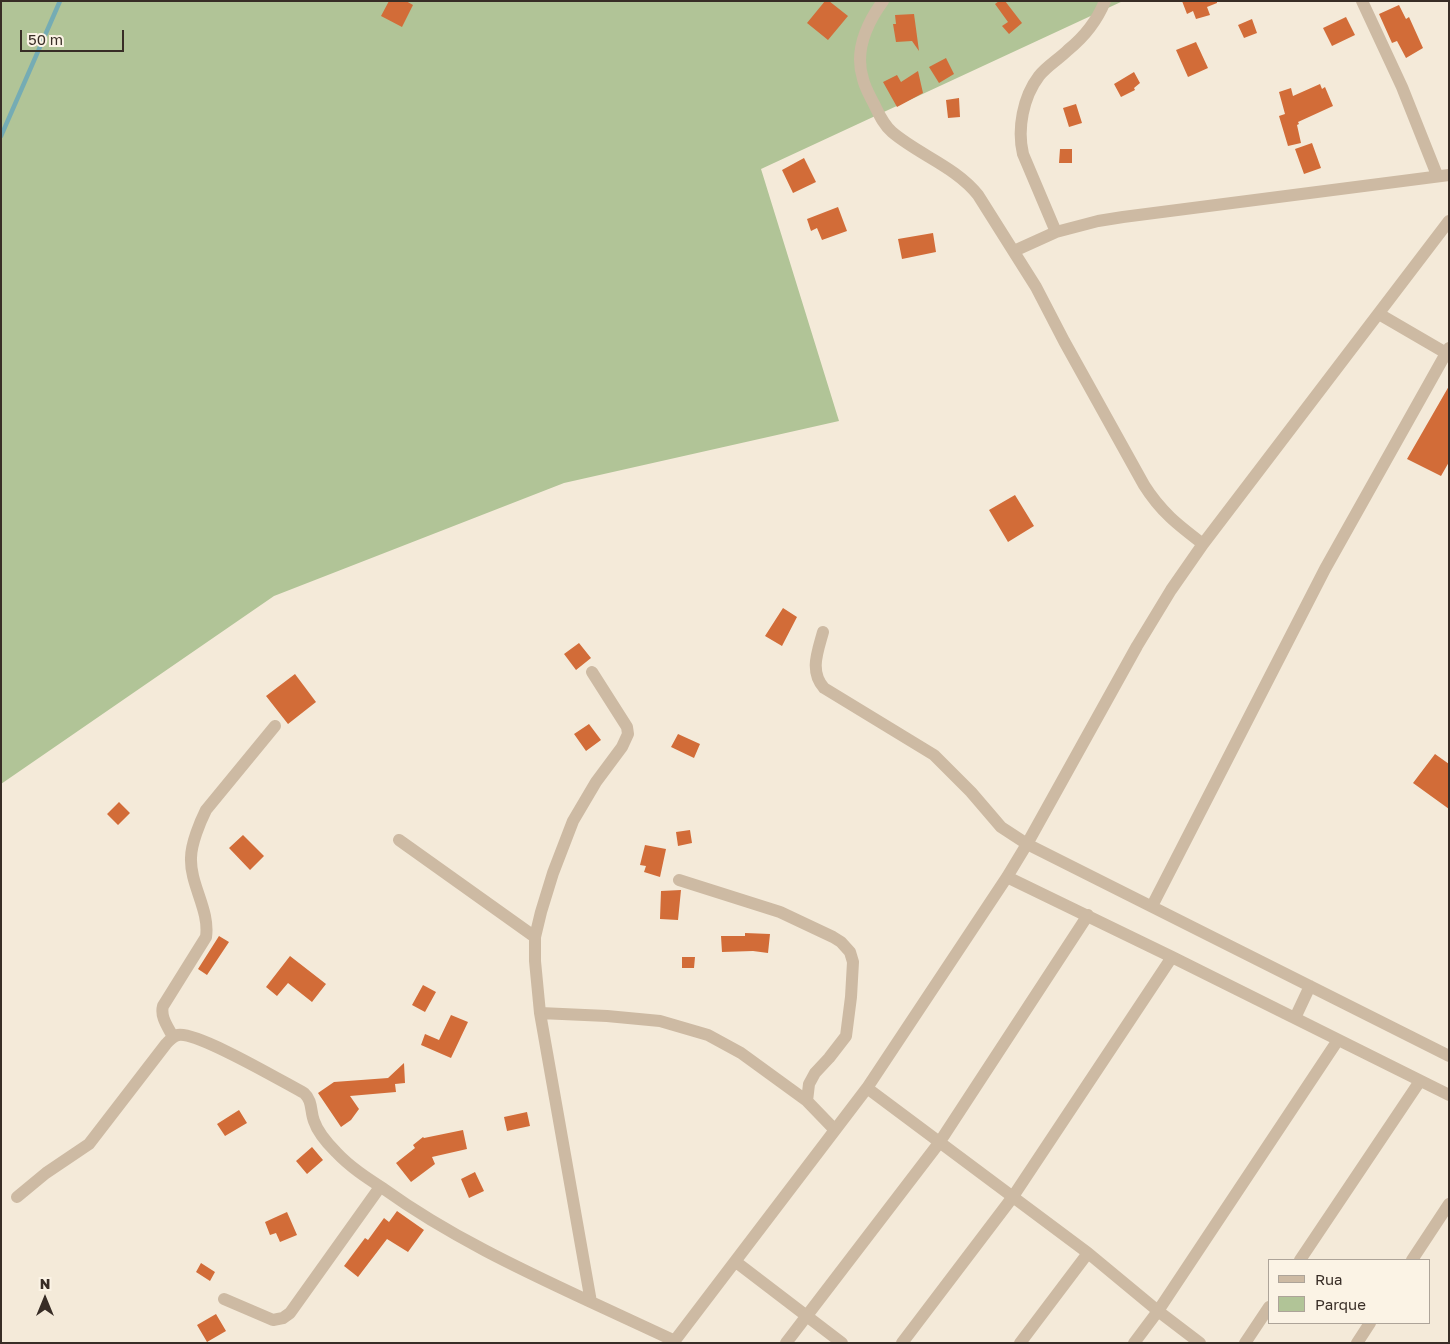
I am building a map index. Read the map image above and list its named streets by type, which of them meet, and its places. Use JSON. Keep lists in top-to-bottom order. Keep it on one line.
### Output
{"legend":["Rua","Parque"],"scale_bar":"50 m","north":"top"}
